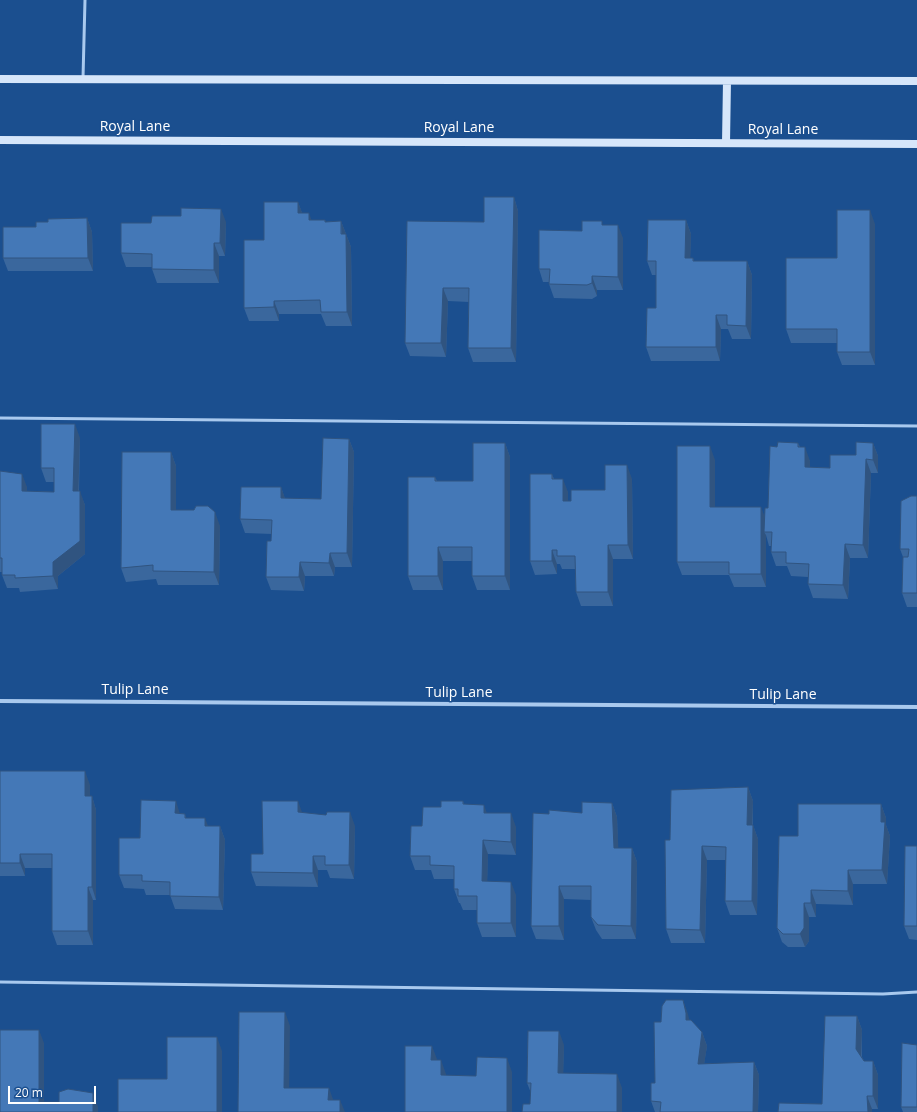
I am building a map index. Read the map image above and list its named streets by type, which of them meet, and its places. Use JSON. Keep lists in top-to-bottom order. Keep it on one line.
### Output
{"streets":{"main road":["Royal Lane"],"street":["Tulip Lane"]},"scale_bar":"20 m"}
